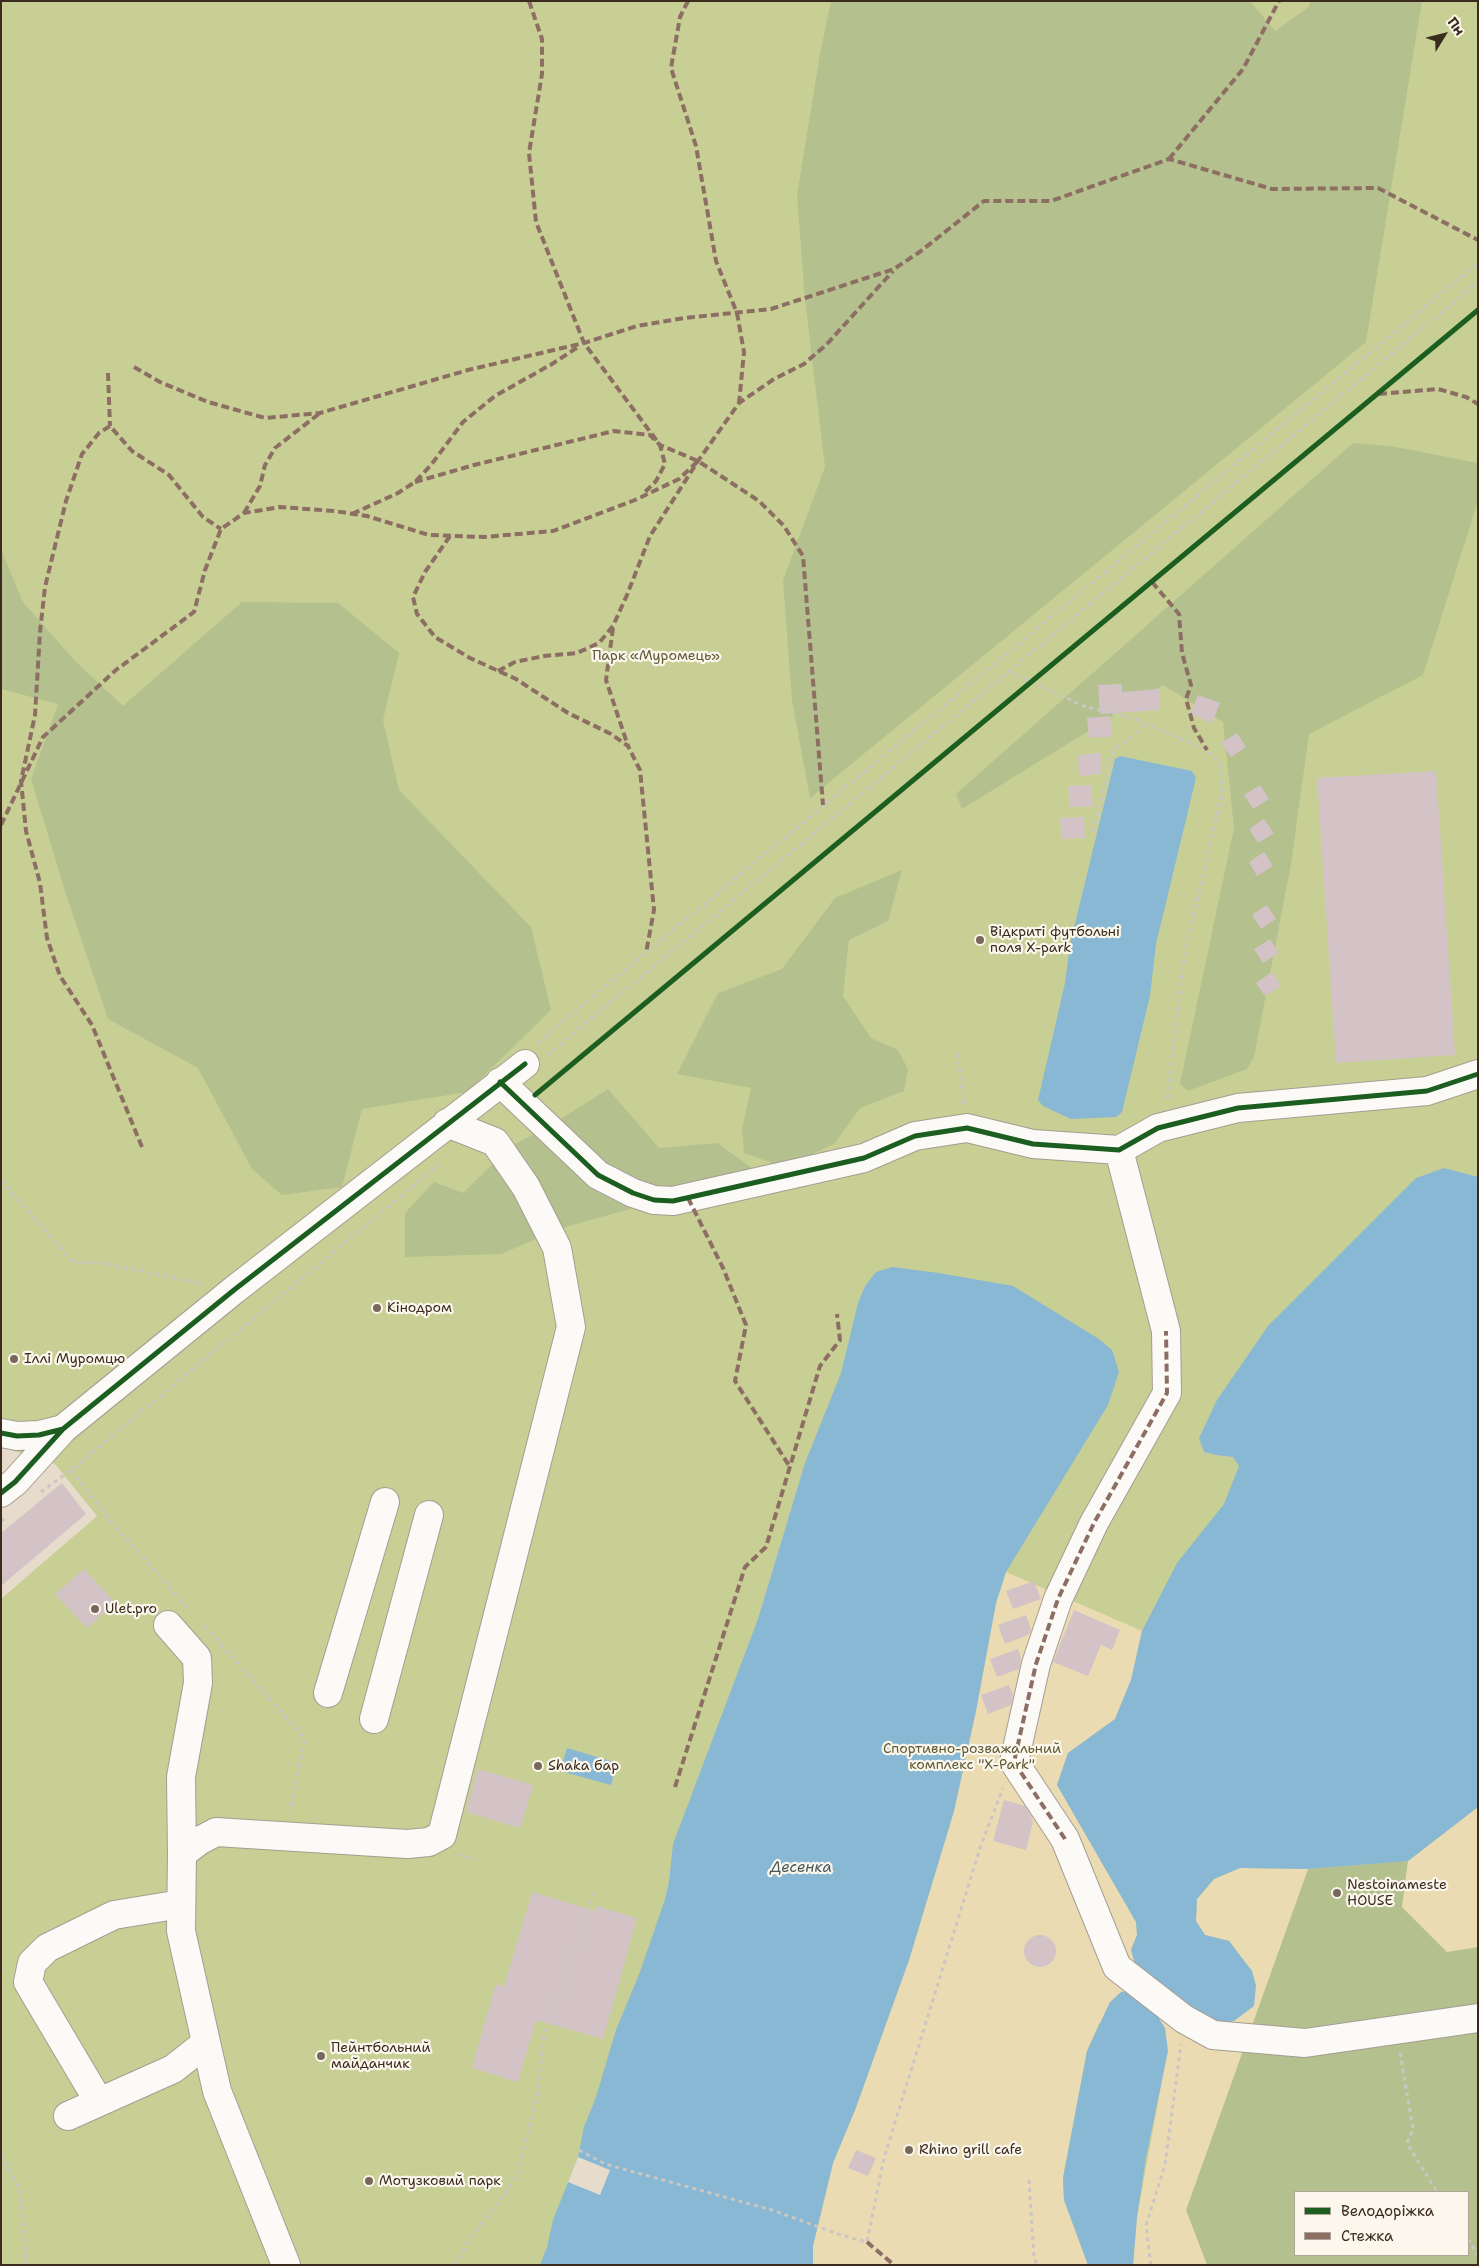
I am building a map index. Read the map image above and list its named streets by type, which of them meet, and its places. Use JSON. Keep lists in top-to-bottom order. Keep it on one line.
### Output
{"water":["Десенка"],"parks":["Парк «Муромець»","Спортивно-розважальний комплекс \"Х-Park\""],"places":["Відкриті футбольні поля X-park","Кінодром","Іллі Муромцю","Ulet.pro","Shaka бар","Nestoinameste HOUSE","Пейнтбольний майданчик","Rhino grill cafe","Мотузковий парк"],"legend":["Велодоріжка","Стежка"],"north":"top right"}
